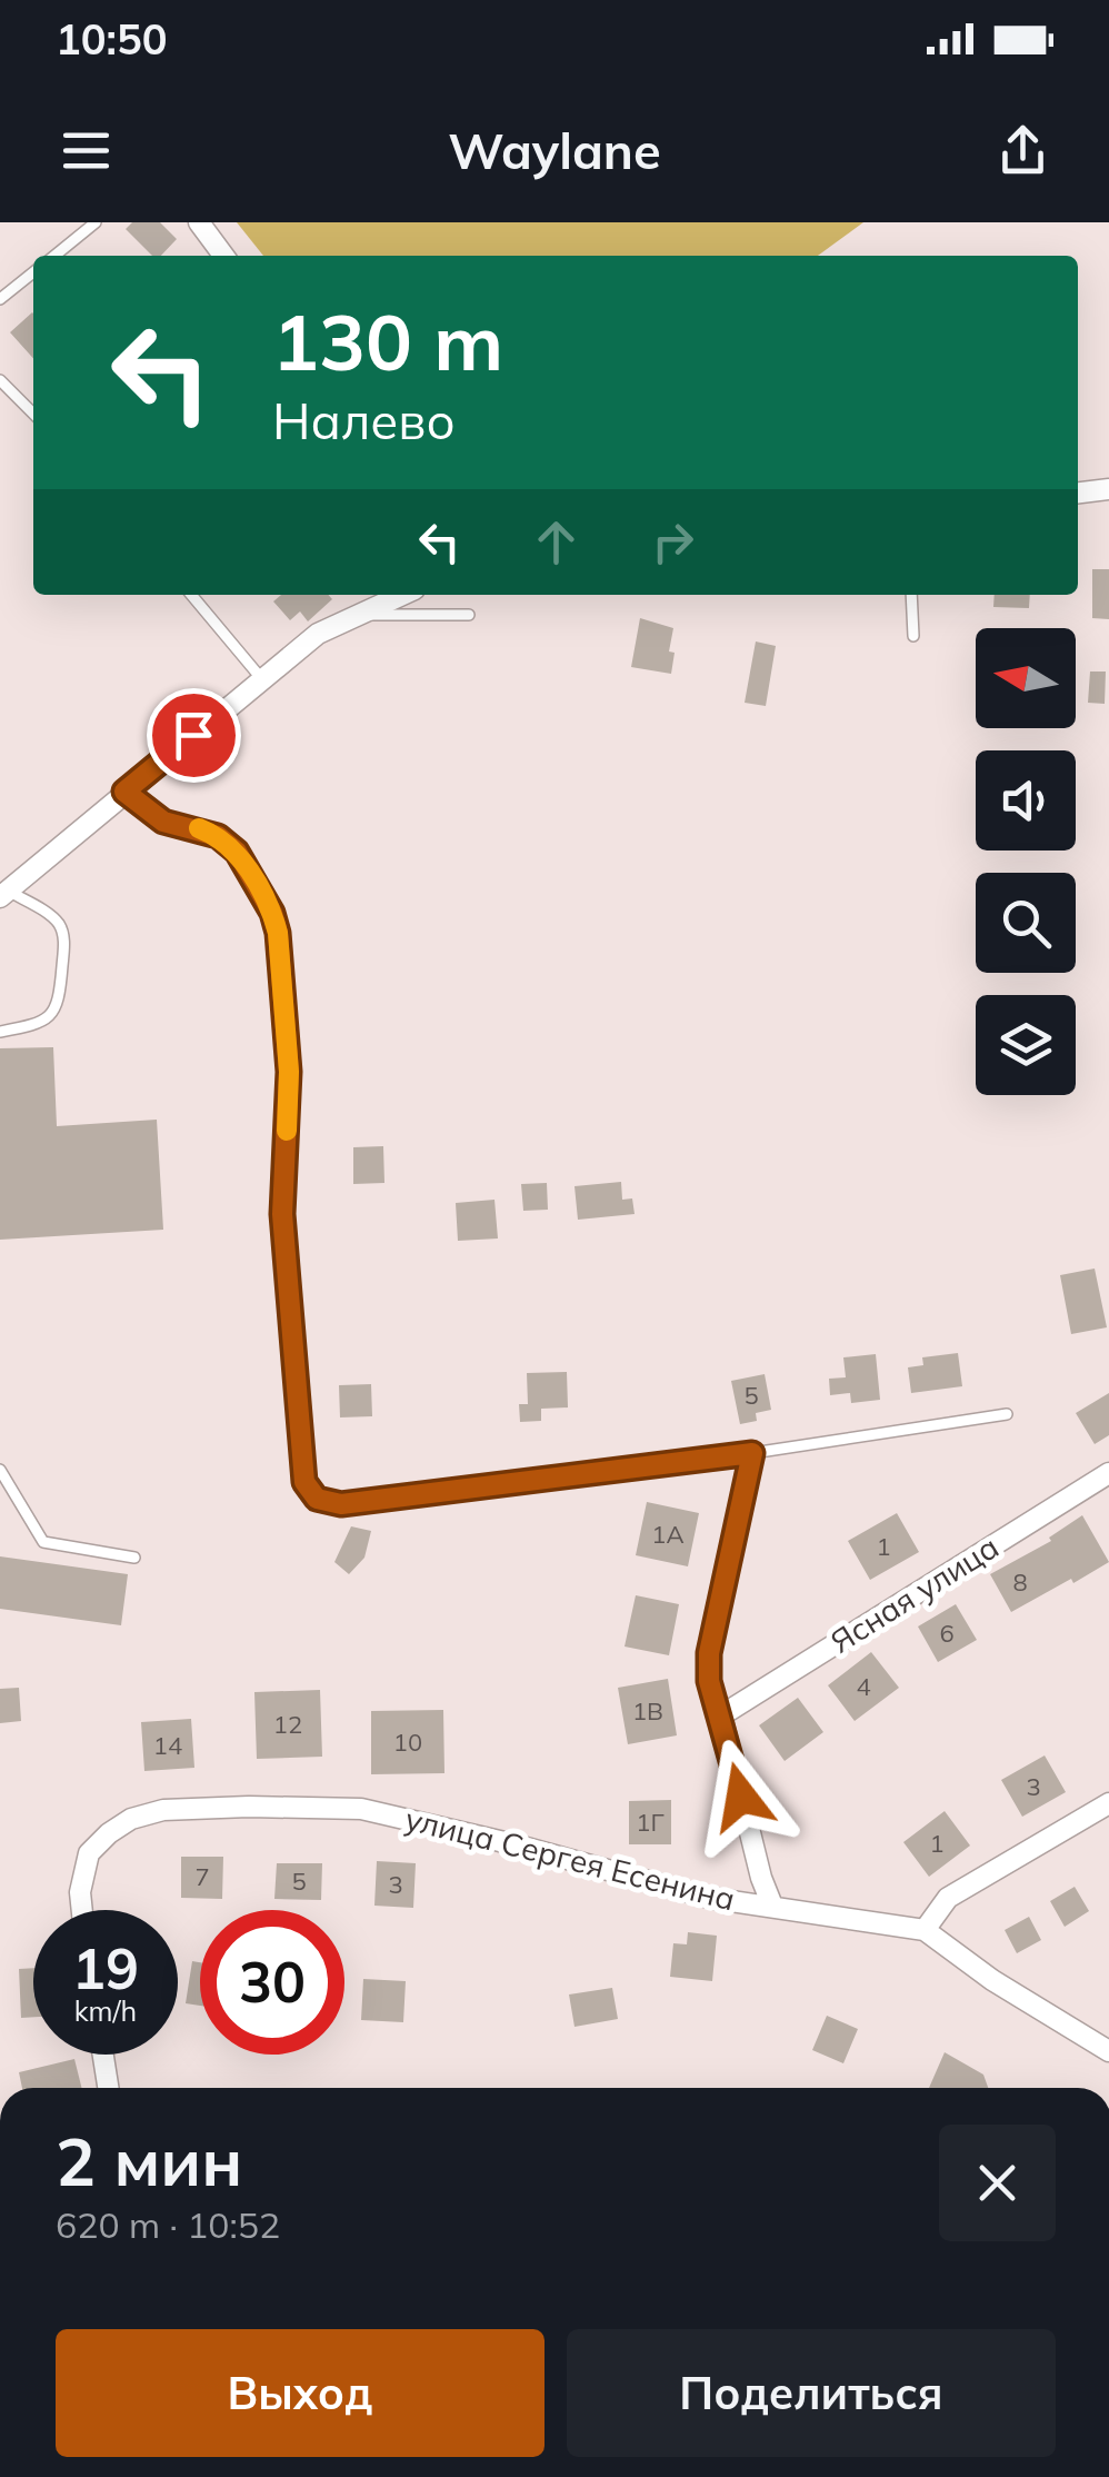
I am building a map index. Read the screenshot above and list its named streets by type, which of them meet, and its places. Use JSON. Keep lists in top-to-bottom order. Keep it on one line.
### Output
{"streets":{"street":["Ясная улица","улица Сергея Есенина"]},"house_numbers":["5","1А","1","8","6","4","1В","12","10","14","3","1Г","1","7","5","3"],"north":"left","page":{"status":"10:50","header":"Waylane","turn":["130 m","Налево"],"speed":"19 km/h","limit":"30","heading":["2 мин","620 m · 10:52"],"buttons":["Выход","Поделиться"]}}
